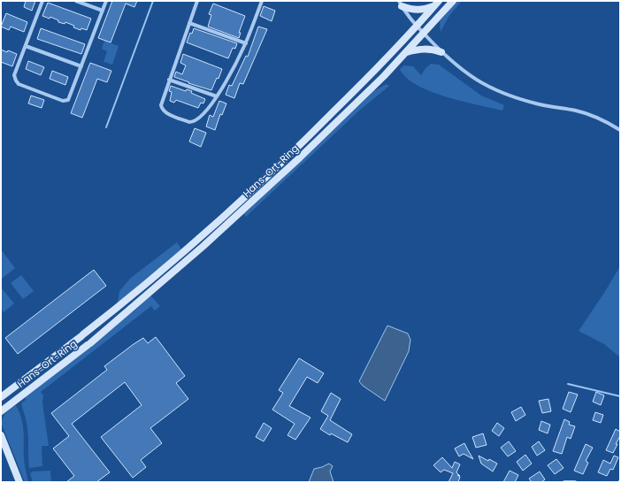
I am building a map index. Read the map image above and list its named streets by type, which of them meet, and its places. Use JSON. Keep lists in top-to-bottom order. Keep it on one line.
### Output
{"streets":{"main road":["Hans-Ort-Ring"]}}
